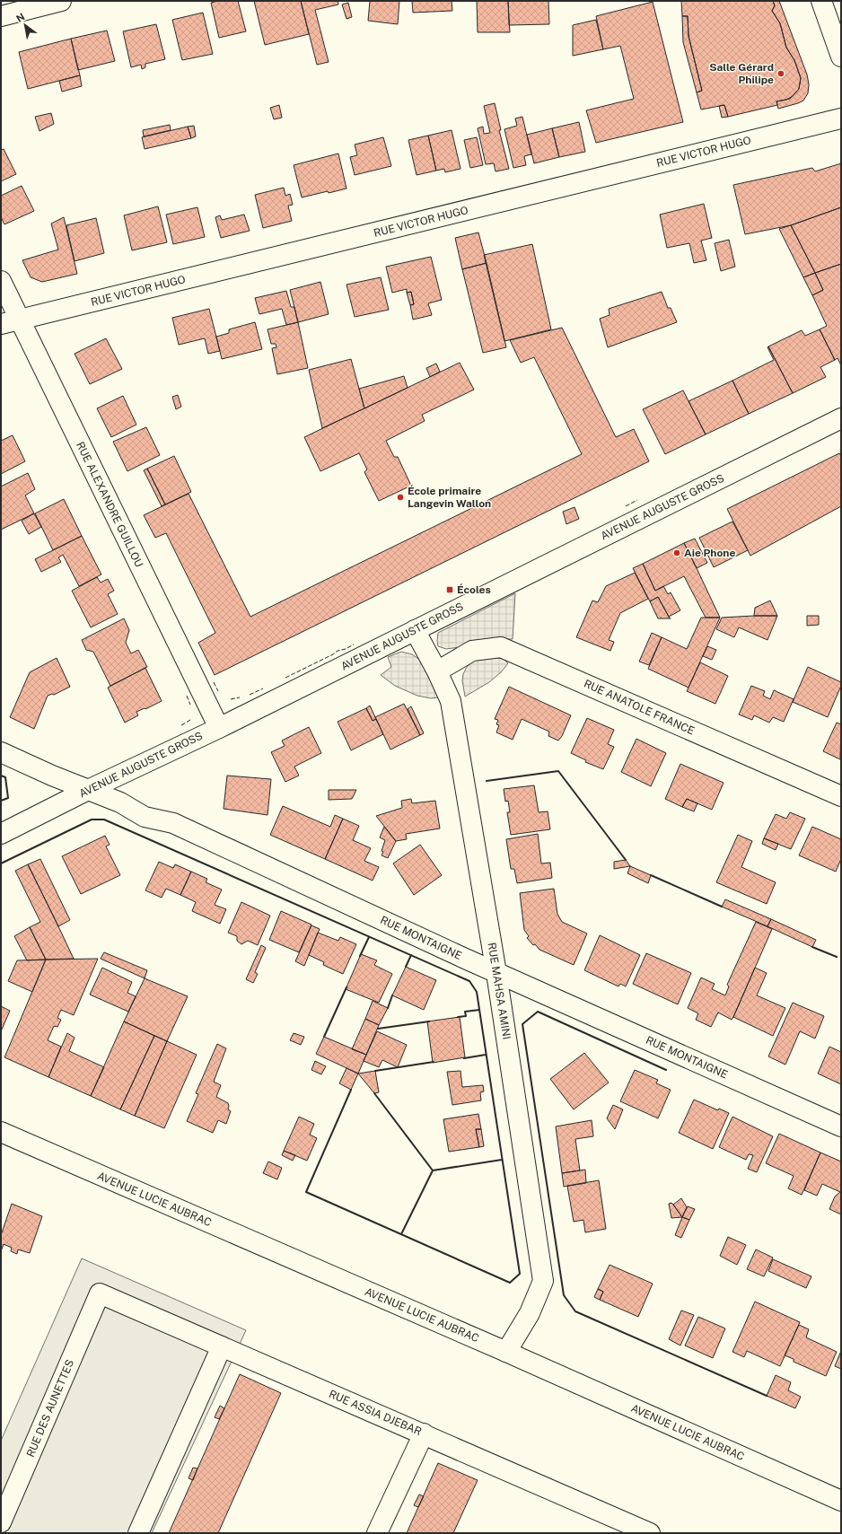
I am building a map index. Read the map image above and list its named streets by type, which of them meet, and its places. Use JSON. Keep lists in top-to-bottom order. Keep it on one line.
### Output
{"streets":{"street":["RUE VICTOR HUGO","RUE ALEXANDRE GUILLOU","AVENUE AUGUSTE GROSS","RUE ANATOLE FRANCE","RUE MONTAIGNE","RUE MAHSA AMINI","AVENUE LUCIE AUBRAC","RUE DES AUNETTES","RUE ASSIA DJEBAR"]},"crossings":[["RUE VICTOR HUGO","RUE ALEXANDRE GUILLOU"],["RUE ALEXANDRE GUILLOU","AVENUE AUGUSTE GROSS"],["AVENUE AUGUSTE GROSS","RUE MONTAIGNE"],["AVENUE AUGUSTE GROSS","RUE MAHSA AMINI"],["RUE ANATOLE FRANCE","RUE MAHSA AMINI"],["RUE MONTAIGNE","RUE MAHSA AMINI"],["RUE MAHSA AMINI","AVENUE LUCIE AUBRAC"],["RUE DES AUNETTES","RUE ASSIA DJEBAR"]],"places":{"other":["Salle Gérard Philipe","École primaire Langevin Wallon","Aie Phone"],"transit":["Écoles"]},"north":"top left"}
